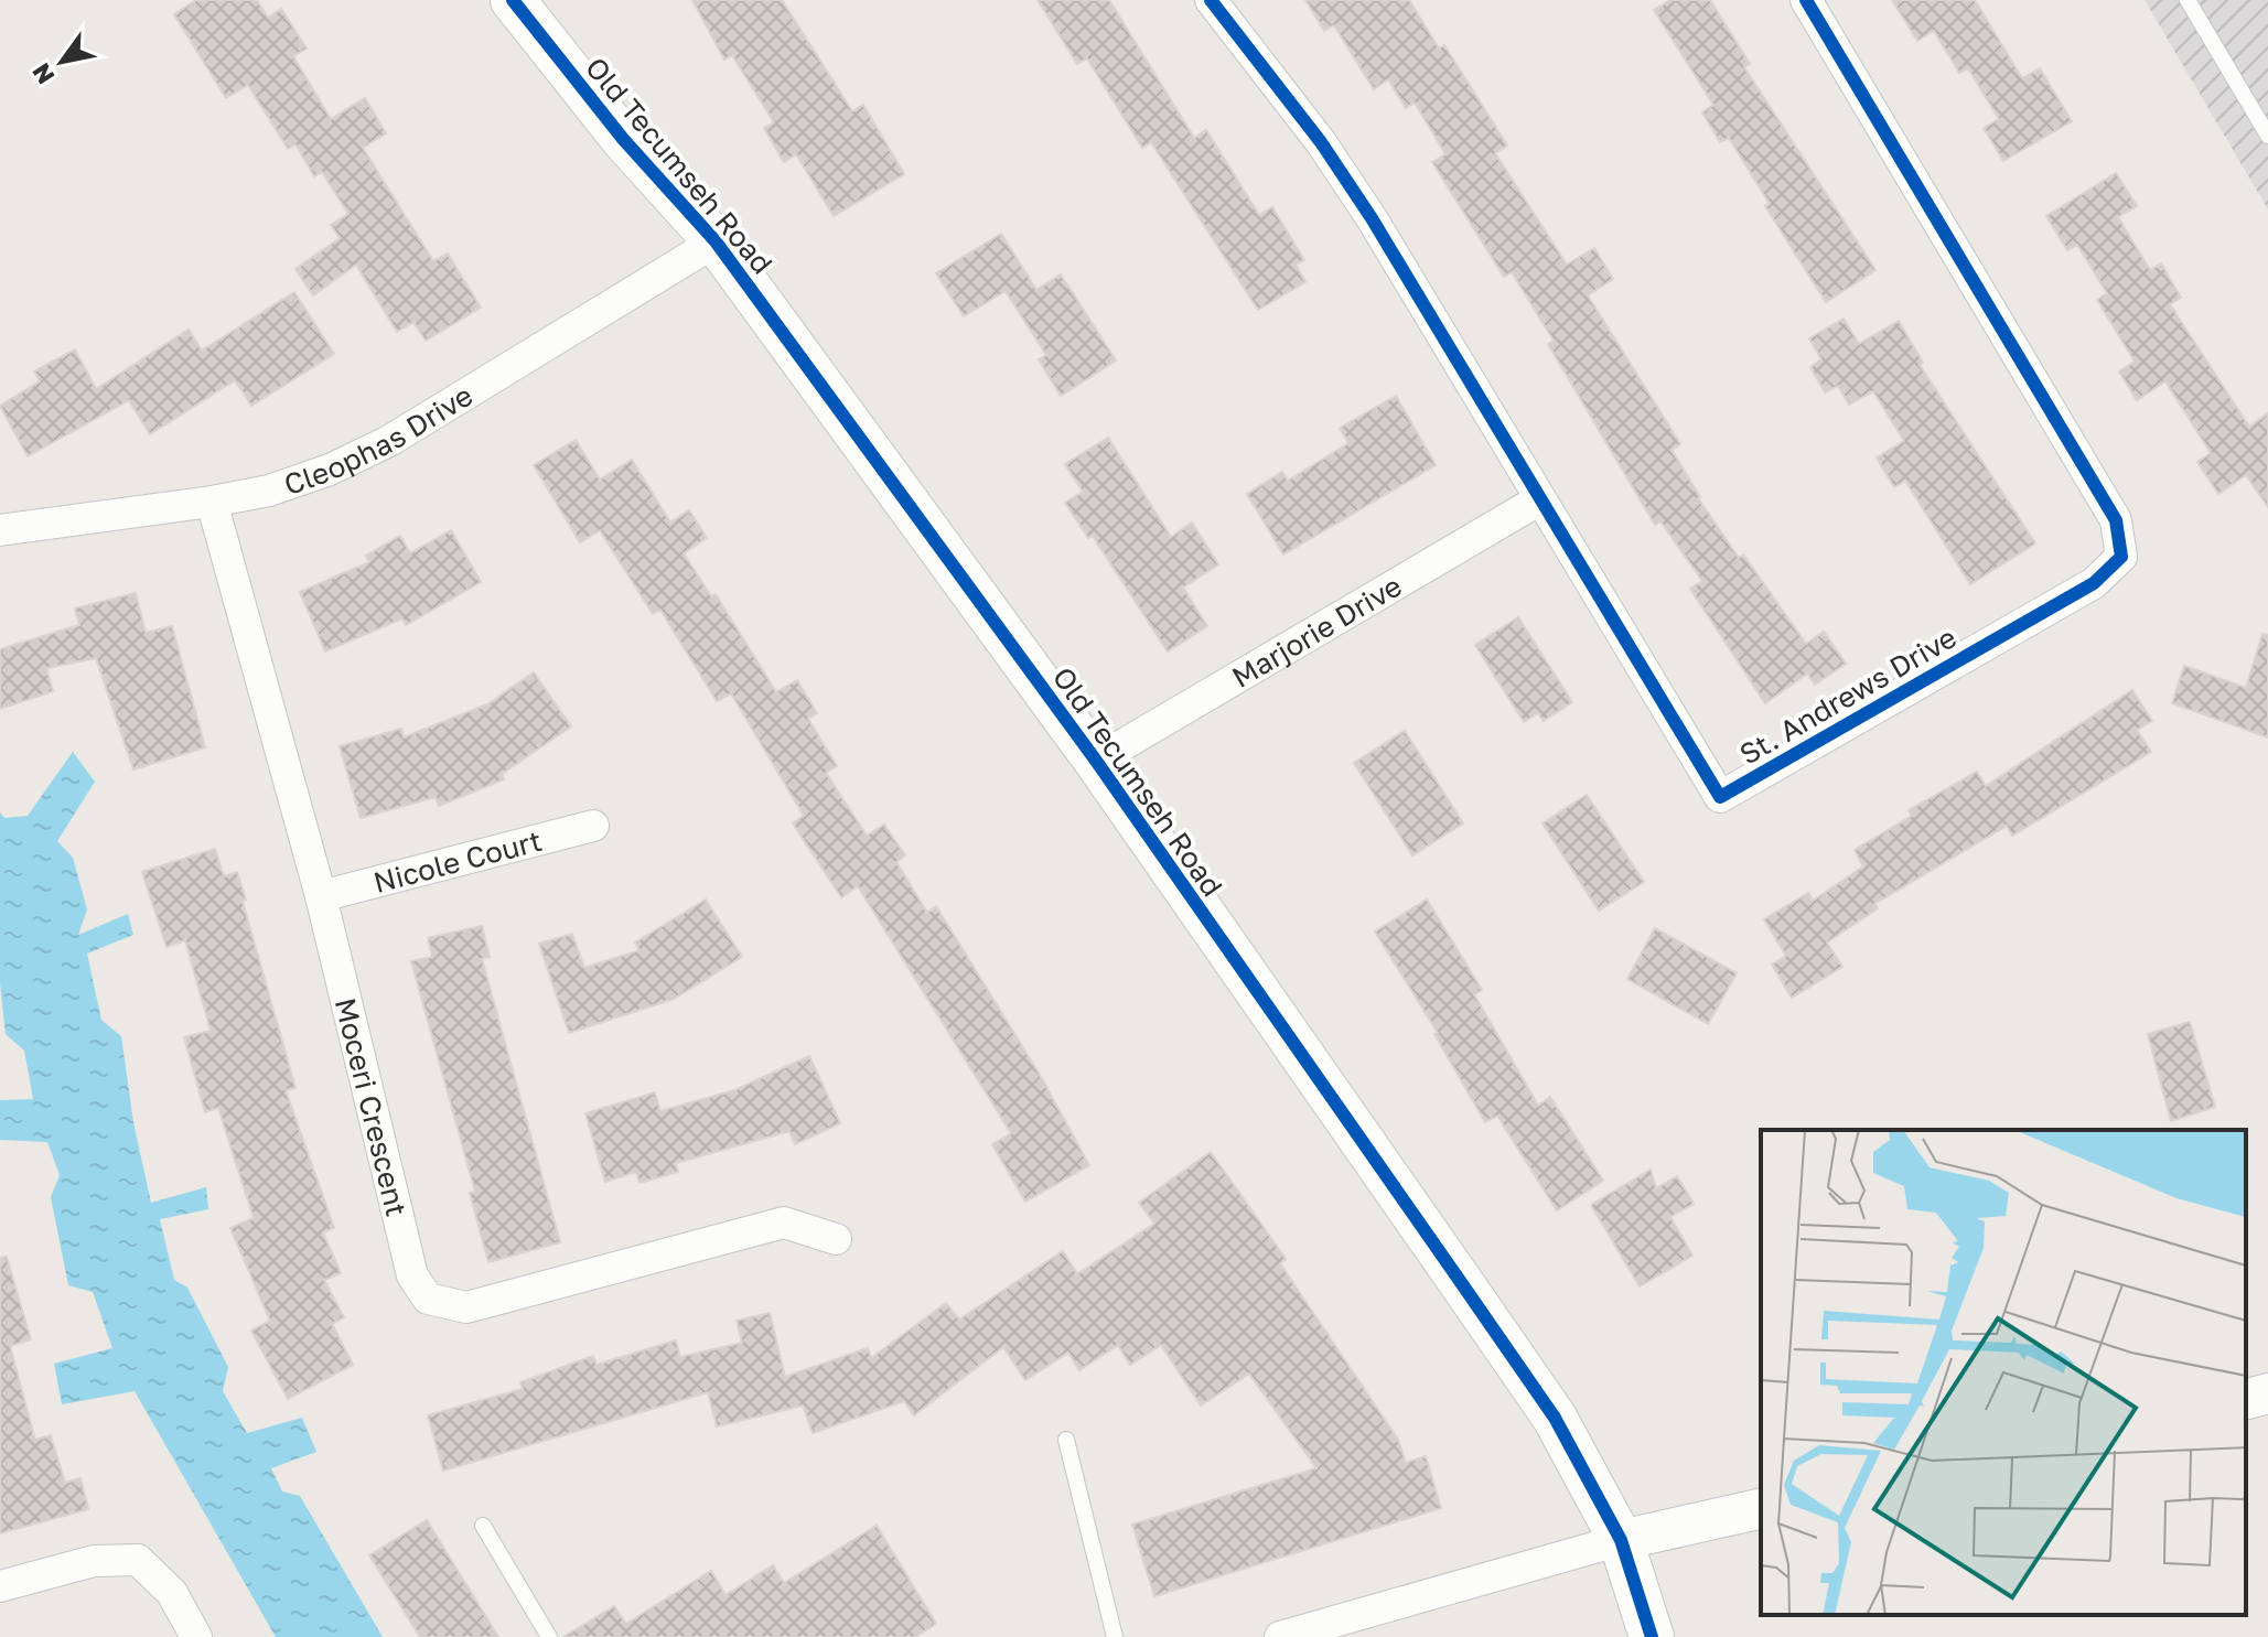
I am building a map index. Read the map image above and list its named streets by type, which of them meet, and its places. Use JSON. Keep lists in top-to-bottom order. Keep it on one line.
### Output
{"streets":{"main road":["Old Tecumseh Road"],"street":["Cleophas Drive","Marjorie Drive","St. Andrews Drive","Nicole Court","Moceri Crescent"]},"crossings":[["Old Tecumseh Road","Cleophas Drive"],["Old Tecumseh Road","Marjorie Drive"],["Cleophas Drive","Moceri Crescent"],["Marjorie Drive","St. Andrews Drive"],["Nicole Court","Moceri Crescent"]],"north":"bottom left"}
